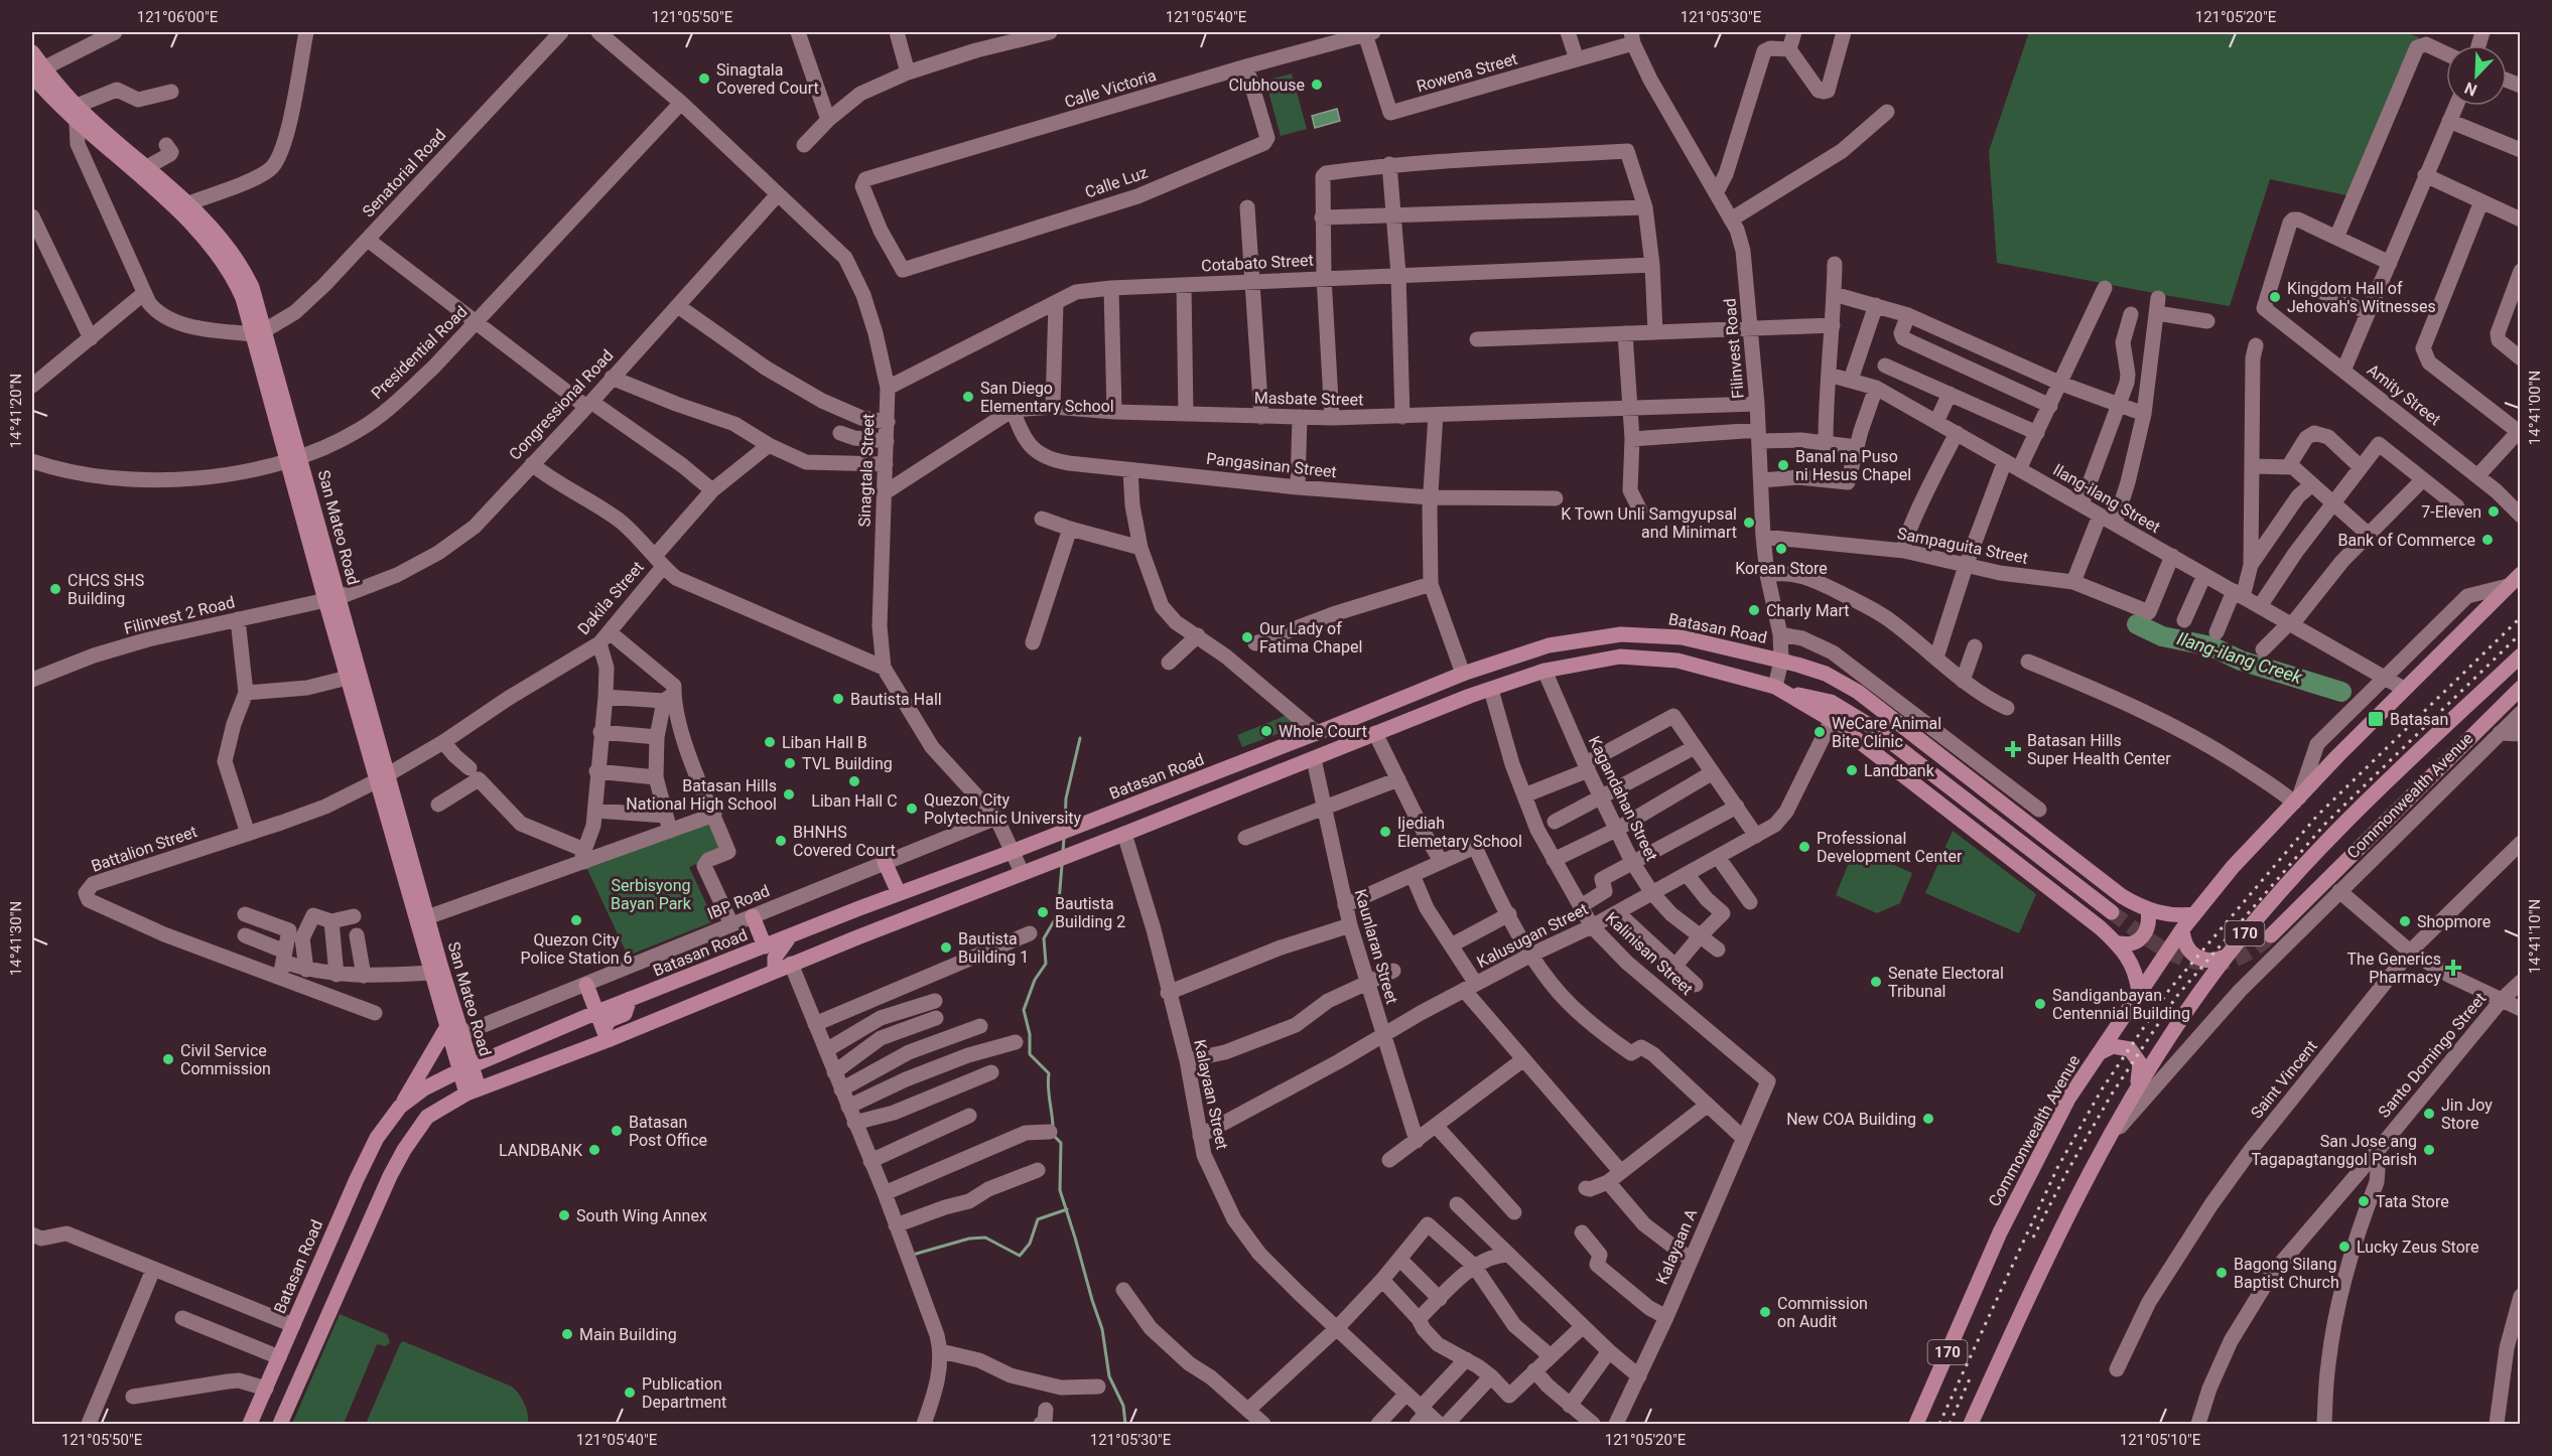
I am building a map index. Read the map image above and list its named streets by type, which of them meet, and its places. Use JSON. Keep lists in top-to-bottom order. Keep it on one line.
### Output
{"streets":{"main road":["San Mateo Road","Batasan Road","Commonwealth Avenue","170"],"street":["Rowena Street","Calle Victoria","Senatorial Road","Calle Luz","Cotabato Street","Filinvest Road","Presidential Road","Amity Street","Masbate Street","Congressional Road","Pangasinan Street","Sinagtala Street","Ilang-ilang Street","Sampaguita Street","Dakila Street","Filinvest 2 Road","Kagandahan Street","Battalion Street","IBP Road","Kalusugan Street","Kaunlaran Street","Kalinisan Street","Santo Domingo Street","Saint Vincent","Kalayaan Street","Kalayaan A"]},"crossings":[["Rowena Street","Calle Victoria"],["Rowena Street","Filinvest Road"],["Calle Victoria","Calle Luz"],["Senatorial Road","San Mateo Road"],["Cotabato Street","Sinagtala Street"],["Filinvest Road","Masbate Street"],["Filinvest Road","Sampaguita Street"],["Filinvest Road","Batasan Road"],["Presidential Road","Sinagtala Street"],["Presidential Road","San Mateo Road"],["Masbate Street","Pangasinan Street"],["Masbate Street","Sinagtala Street"],["Congressional Road","Sinagtala Street"],["Congressional Road","San Mateo Road"],["Congressional Road","Filinvest 2 Road"],["Sinagtala Street","Dakila Street"],["Sinagtala Street","Batasan Road"],["Sinagtala Street","IBP Road"],["Ilang-ilang Street","Sampaguita Street"],["Ilang-ilang Street","Commonwealth Avenue"],["San Mateo Road","Dakila Street"],["San Mateo Road","Filinvest 2 Road"],["San Mateo Road","Batasan Road"],["San Mateo Road","Battalion Street"],["San Mateo Road","IBP Road"],["Dakila Street","Battalion Street"],["Batasan Road","Commonwealth Avenue"],["Kagandahan Street","Kalusugan Street"],["Kalusugan Street","Kaunlaran Street"],["Kalusugan Street","Kalinisan Street"],["Kalusugan Street","Kalayaan Street"],["Kalinisan Street","Kalayaan A"]],"water":["Ilang-ilang Creek"],"parks":["Serbisyong Bayan Park"],"places":{"other":["Sinagtala Covered Court","Clubhouse","Kingdom Hall of Jehovah's Witnesses","San Diego Elementary School","Banal na Puso ni Hesus Chapel","7-Eleven","K Town Unli Samgyupsal and Minimart","Bank of Commerce","Korean Store","CHCS SHS Building","Charly Mart","Our Lady of Fatima Chapel","Bautista Hall","Whole Court","WeCare Animal Bite Clinic","Liban Hall B","TVL Building","Landbank","Liban Hall C","Batasan Hills National High School","Quezon City Polytechnic University","Ijediah Elemetary School","BHNHS Covered Court","Professional Development Center","Bautista Building 2","Quezon City Police Station 6","Shopmore","Bautista Building 1","Senate Electoral Tribunal","Sandiganbayan Centennial Building","Civil Service Commission","Jin Joy Store","New COA Building","Batasan Post Office","LANDBANK","San Jose ang Tagapagtanggol Parish","Tata Store","South Wing Annex","Lucky Zeus Store","Bagong Silang Baptist Church","Commission on Audit","Main Building","Publication Department"],"transit":["Batasan"],"health":["Batasan Hills Super Health Center","The Generics Pharmacy"]},"north":"bottom left","coordinates":["121°06'00\"E","121°05'50\"E","121°05'40\"E","121°05'30\"E","121°05'20\"E","14°41'00\"N","14°41'20\"N","14°41'10\"N","14°41'30\"N","121°05'10\"E"]}
